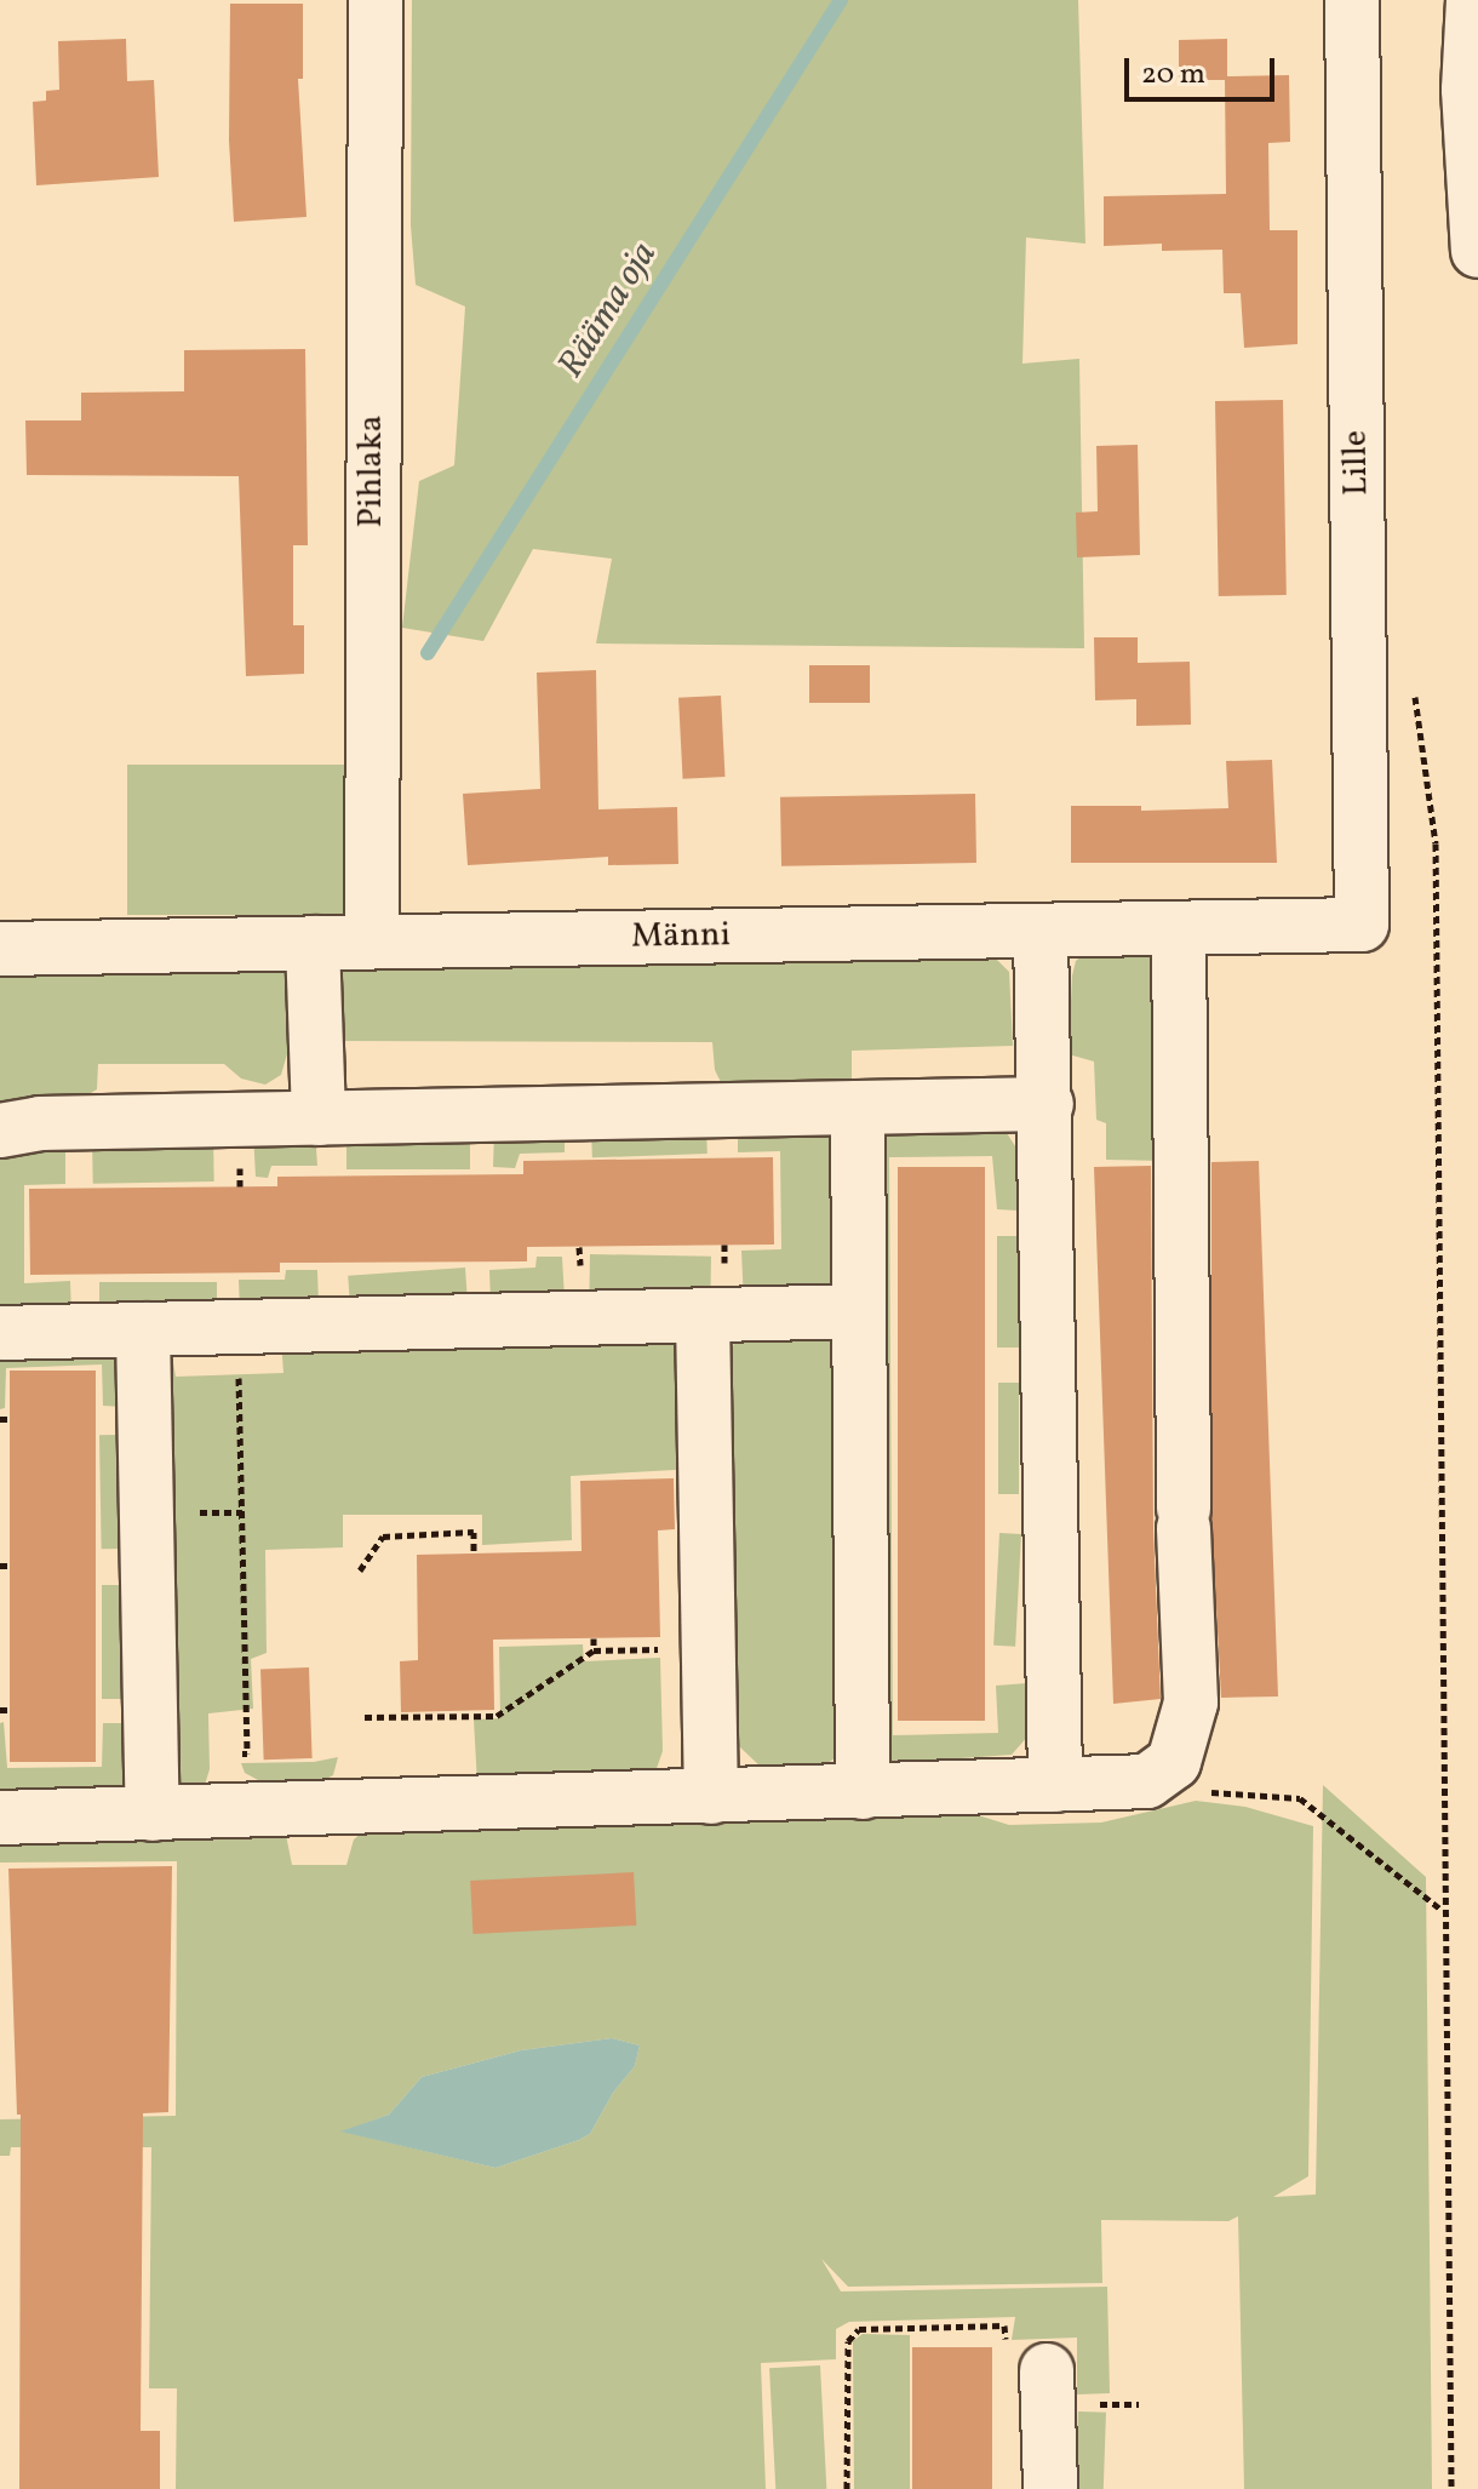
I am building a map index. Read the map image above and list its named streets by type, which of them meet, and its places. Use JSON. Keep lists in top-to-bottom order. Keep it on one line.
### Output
{"streets":{"street":["Lille","Pihlaka","Männi"]},"crossings":[["Lille","Männi"],["Pihlaka","Männi"]],"water":["Rääma oja"],"scale_bar":"20 m"}
